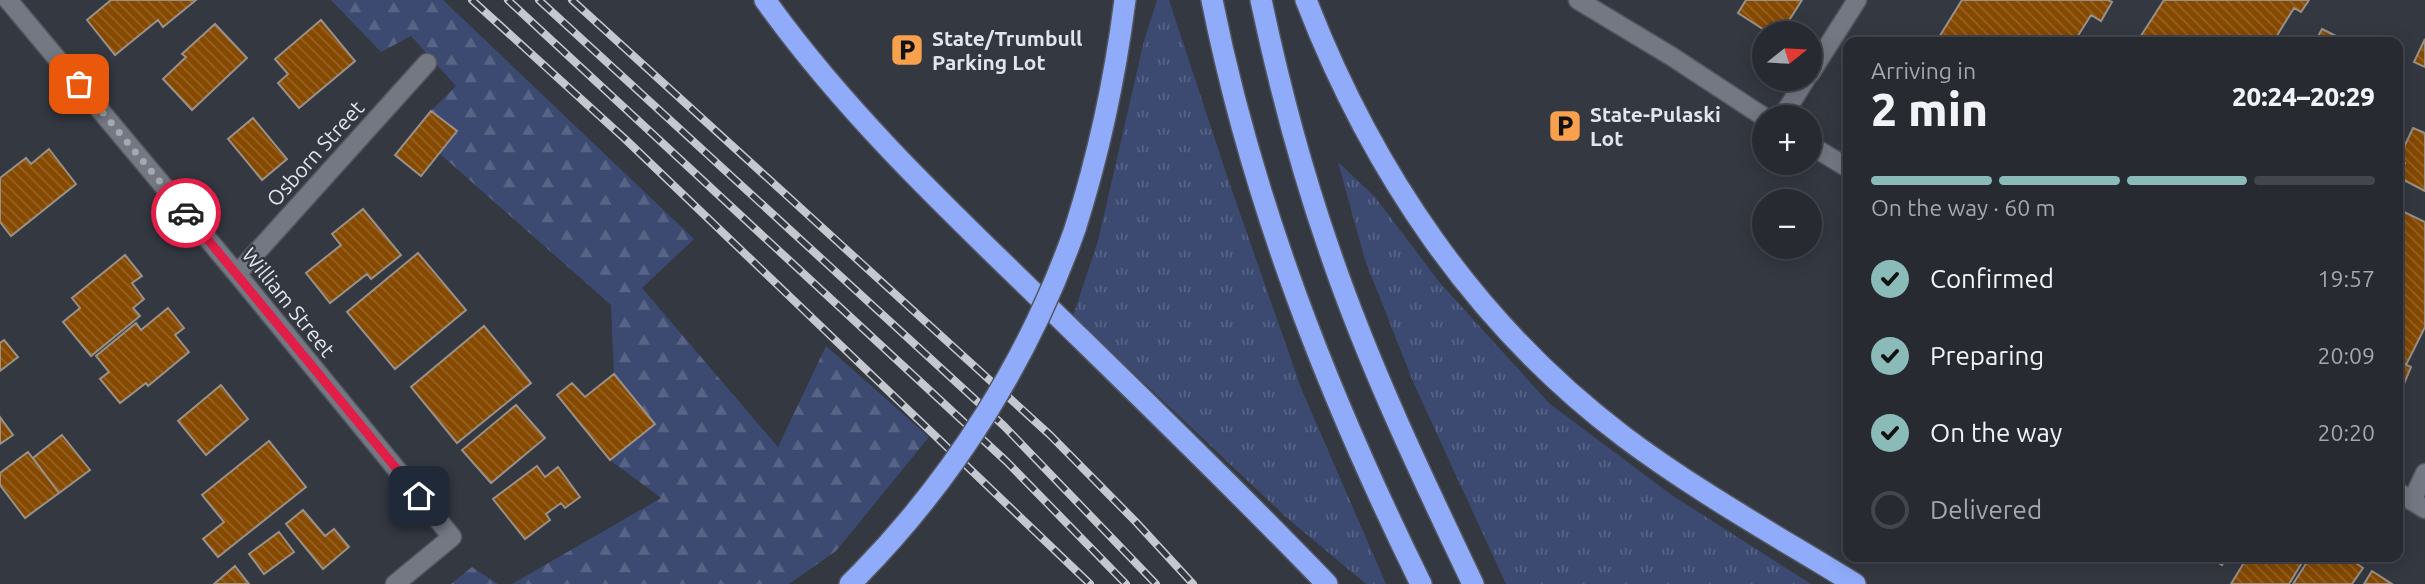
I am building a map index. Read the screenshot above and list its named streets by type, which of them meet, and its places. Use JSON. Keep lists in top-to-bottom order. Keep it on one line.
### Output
{"streets":{"street":["Osborn Street","William Street"]},"crossings":[["Osborn Street","William Street"]],"places":{"parking":["State/Trumbull Parking Lot","State-Pulaski Lot"]},"north":"right","page":{"map_buttons":["+","−"],"heading":["2 min","Arriving in","20:24–20:29"],"bar":"On the way · 60 m","list":[["Confirmed","19:57"],["Preparing","20:09"],["On the way","20:20"],"Delivered"]}}
